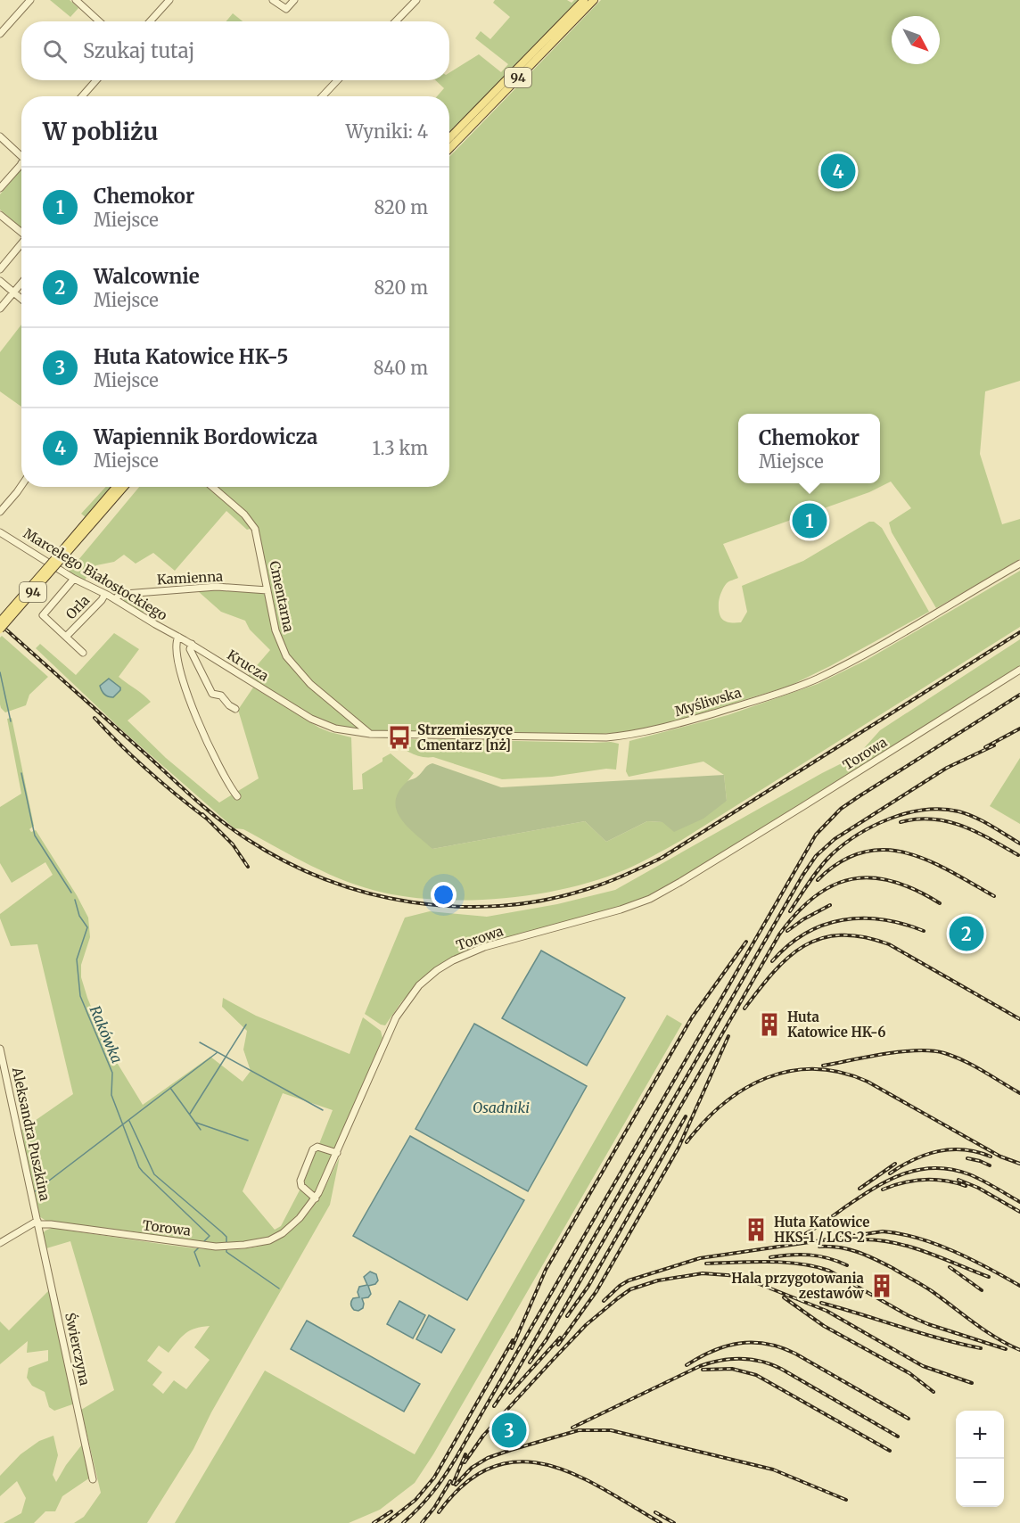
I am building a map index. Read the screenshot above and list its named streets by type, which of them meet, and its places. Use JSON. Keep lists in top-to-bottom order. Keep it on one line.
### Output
{"streets":{"main road":["94"],"street":["Marcelego Białostockiego","Kamienna","Cmentarna","Orla","Krucza","Myśliwska","Torowa","Aleksandra Puszkina","Świerczyna"]},"crossings":[["Marcelego Białostockiego","Kamienna"],["Marcelego Białostockiego","Orla"],["Marcelego Białostockiego","Krucza"],["Kamienna","Cmentarna"],["Cmentarna","Krucza"],["Cmentarna","Myśliwska"],["Krucza","Myśliwska"],["Torowa","Aleksandra Puszkina"],["Torowa","Świerczyna"],["Aleksandra Puszkina","Świerczyna"]],"water":["Rakówka","Osadniki"],"places":{"bus stop":["Strzemieszyce Cmentarz [nż]"],"building":["Huta Katowice HK-6","Huta Katowice HKS-1 / LCS-2","Hala przygotowania zestawów"]},"north":"bottom right","page":{"search":"Szukaj tutaj","heading":["W pobliżu","Wyniki: 4"],"pins":["4","1","2","3"],"list":[{"mark":"1","name":"Chemokor","note":"Miejsce","value":"820 m"},{"mark":"2","name":"Walcownie","note":"Miejsce","value":"820 m"},{"mark":"3","name":"Huta Katowice HK-5","note":"Miejsce","value":"840 m"},{"mark":"4","name":"Wapiennik Bordowicza","note":"Miejsce","value":"1.3 km"}],"popup":["Chemokor","Miejsce"],"map_buttons":["+","−"]}}
